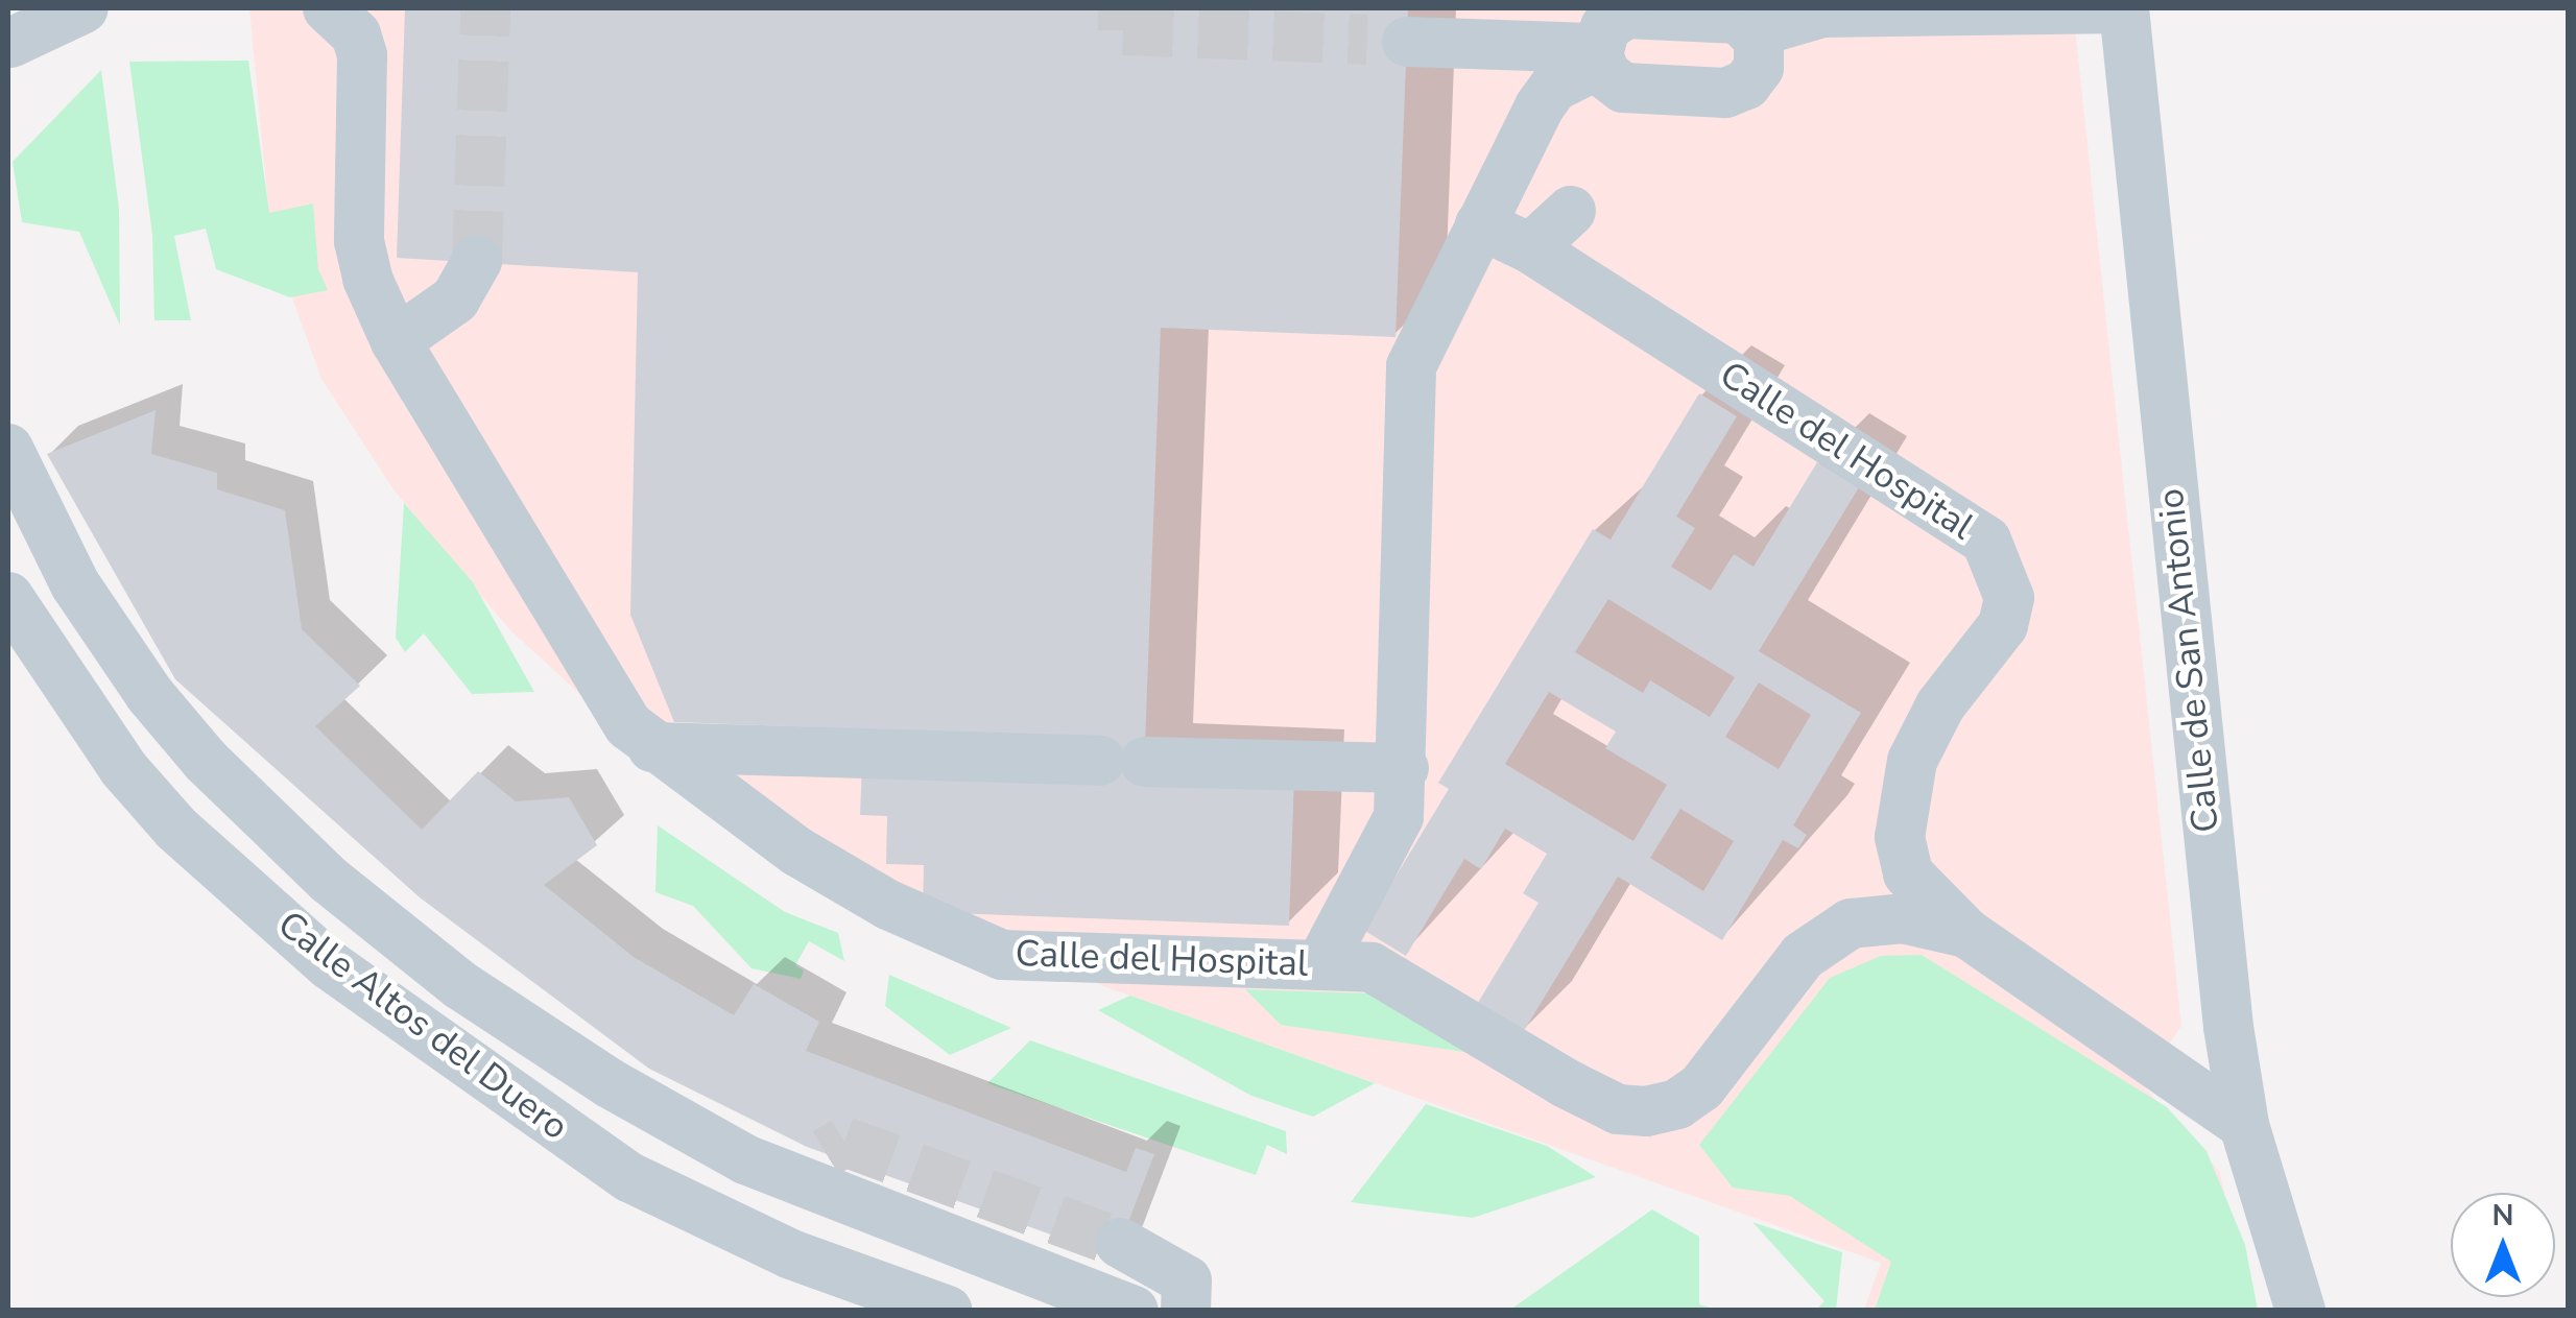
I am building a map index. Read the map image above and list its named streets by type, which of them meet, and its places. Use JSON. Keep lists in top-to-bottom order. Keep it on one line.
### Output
{"streets":{"street":["Calle del Hospital","Calle de San Antonio","Calle Altos del Duero"]},"crossings":[["Calle del Hospital","Calle de San Antonio"]],"north":"top"}
